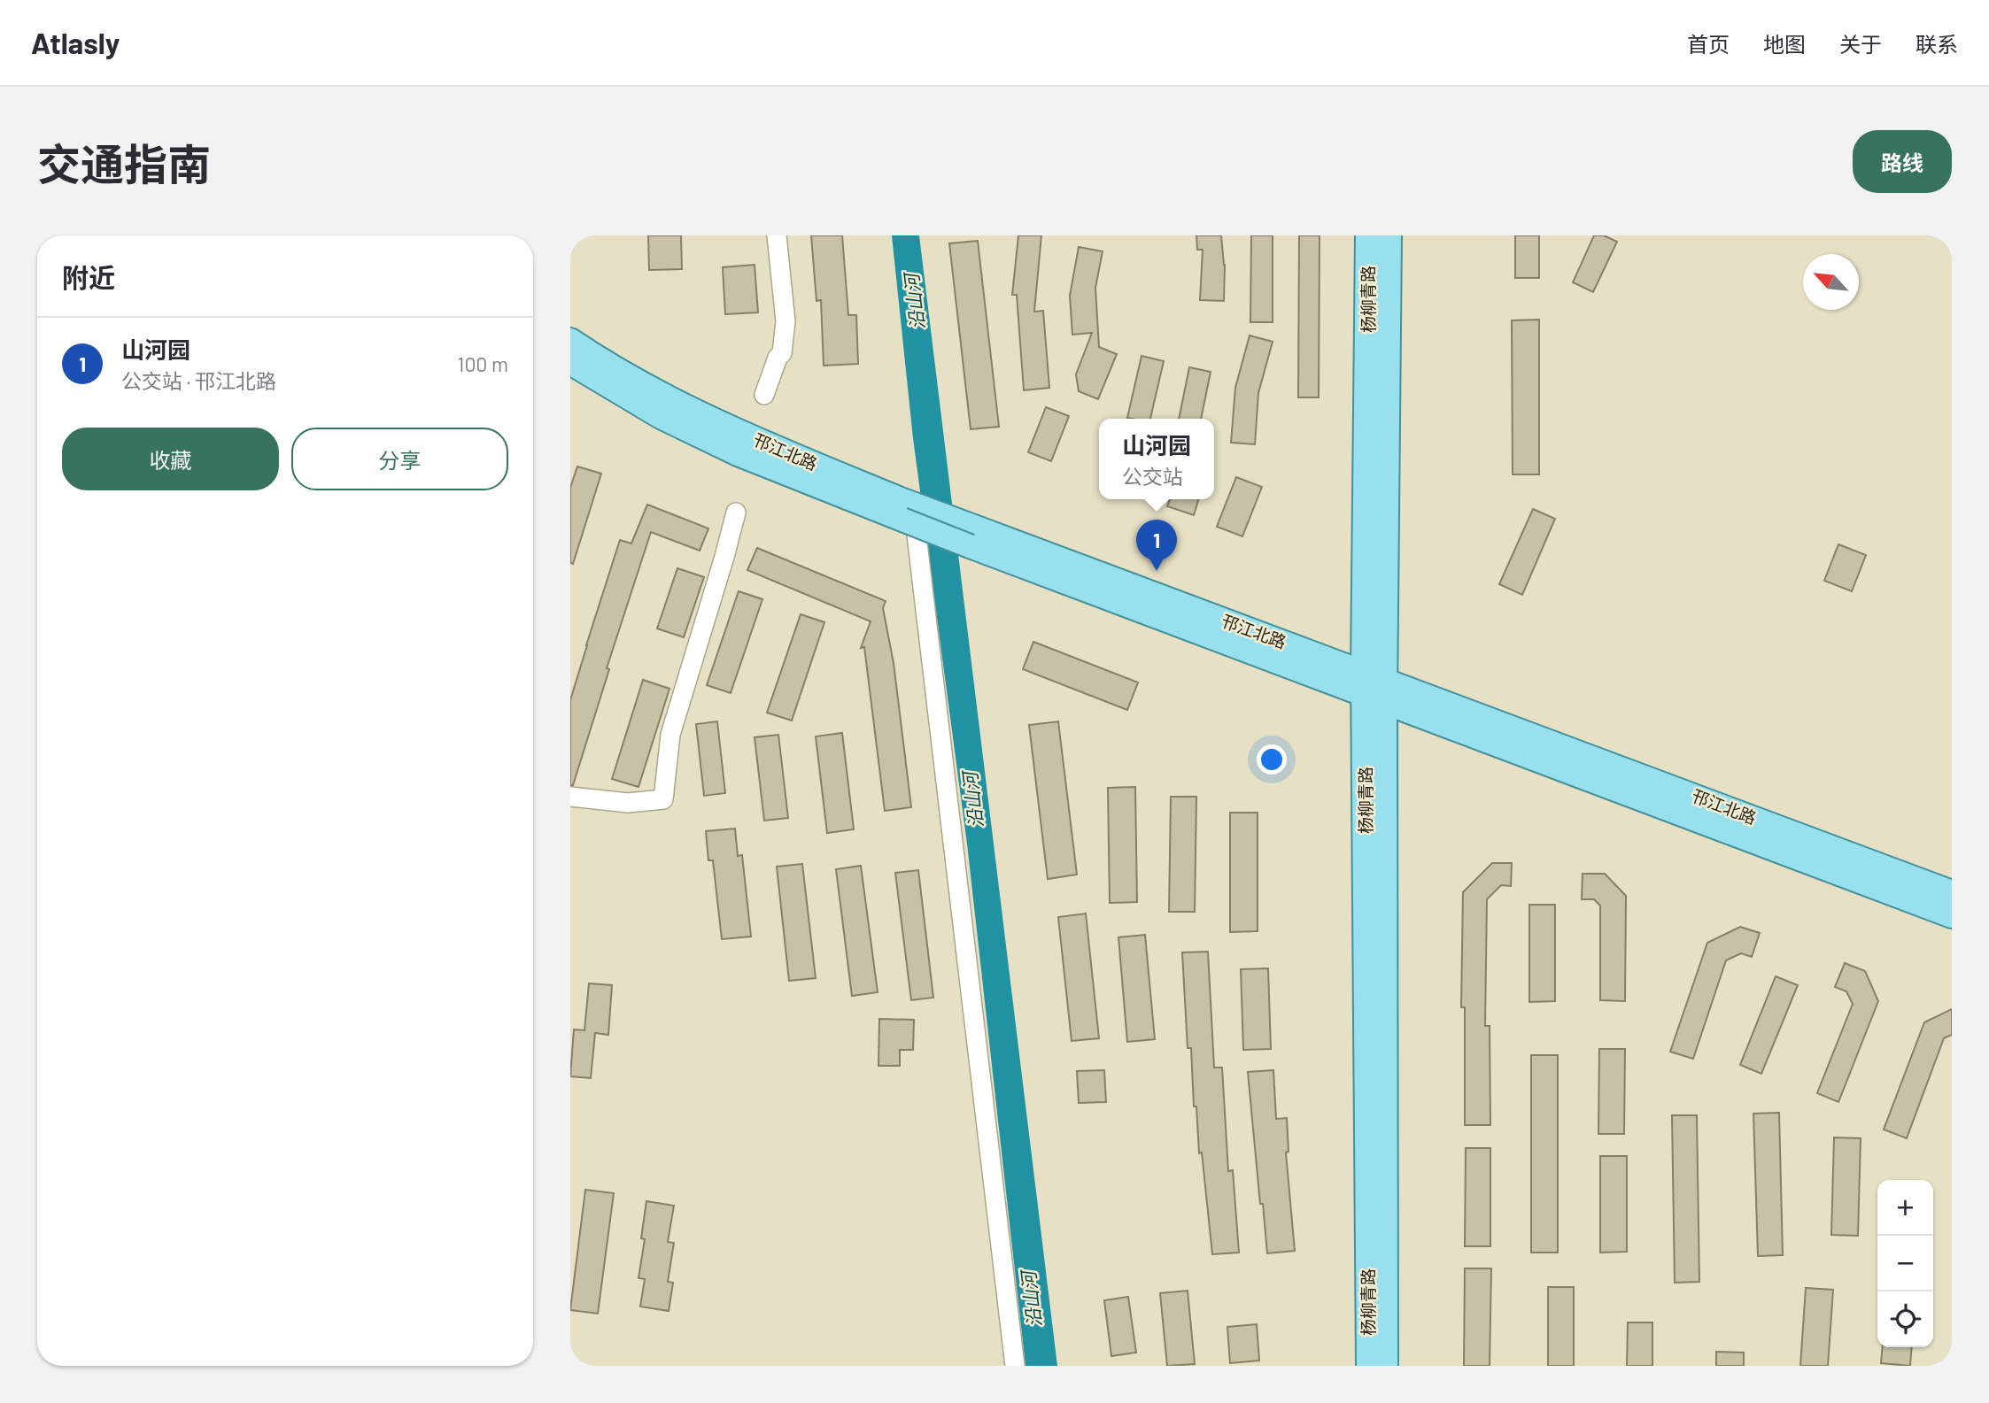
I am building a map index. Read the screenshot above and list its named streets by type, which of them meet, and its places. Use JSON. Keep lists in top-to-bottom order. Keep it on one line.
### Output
{"streets":{"main road":["杨柳青路","邗江北路"]},"crossings":[["杨柳青路","邗江北路"]],"water":["沿山河"],"north":"top left","page":{"header":"Atlasly","nav":["首页","地图","关于","联系"],"title":"交通指南","buttons":["路线",["收藏","分享"]],"heading":"附近","list":[{"mark":"1","name":"山河园","note":"公交站 · 邗江北路","value":"100 m"}],"popup":["山河园","公交站"],"pins":"1","map_buttons":["+","−"]}}
